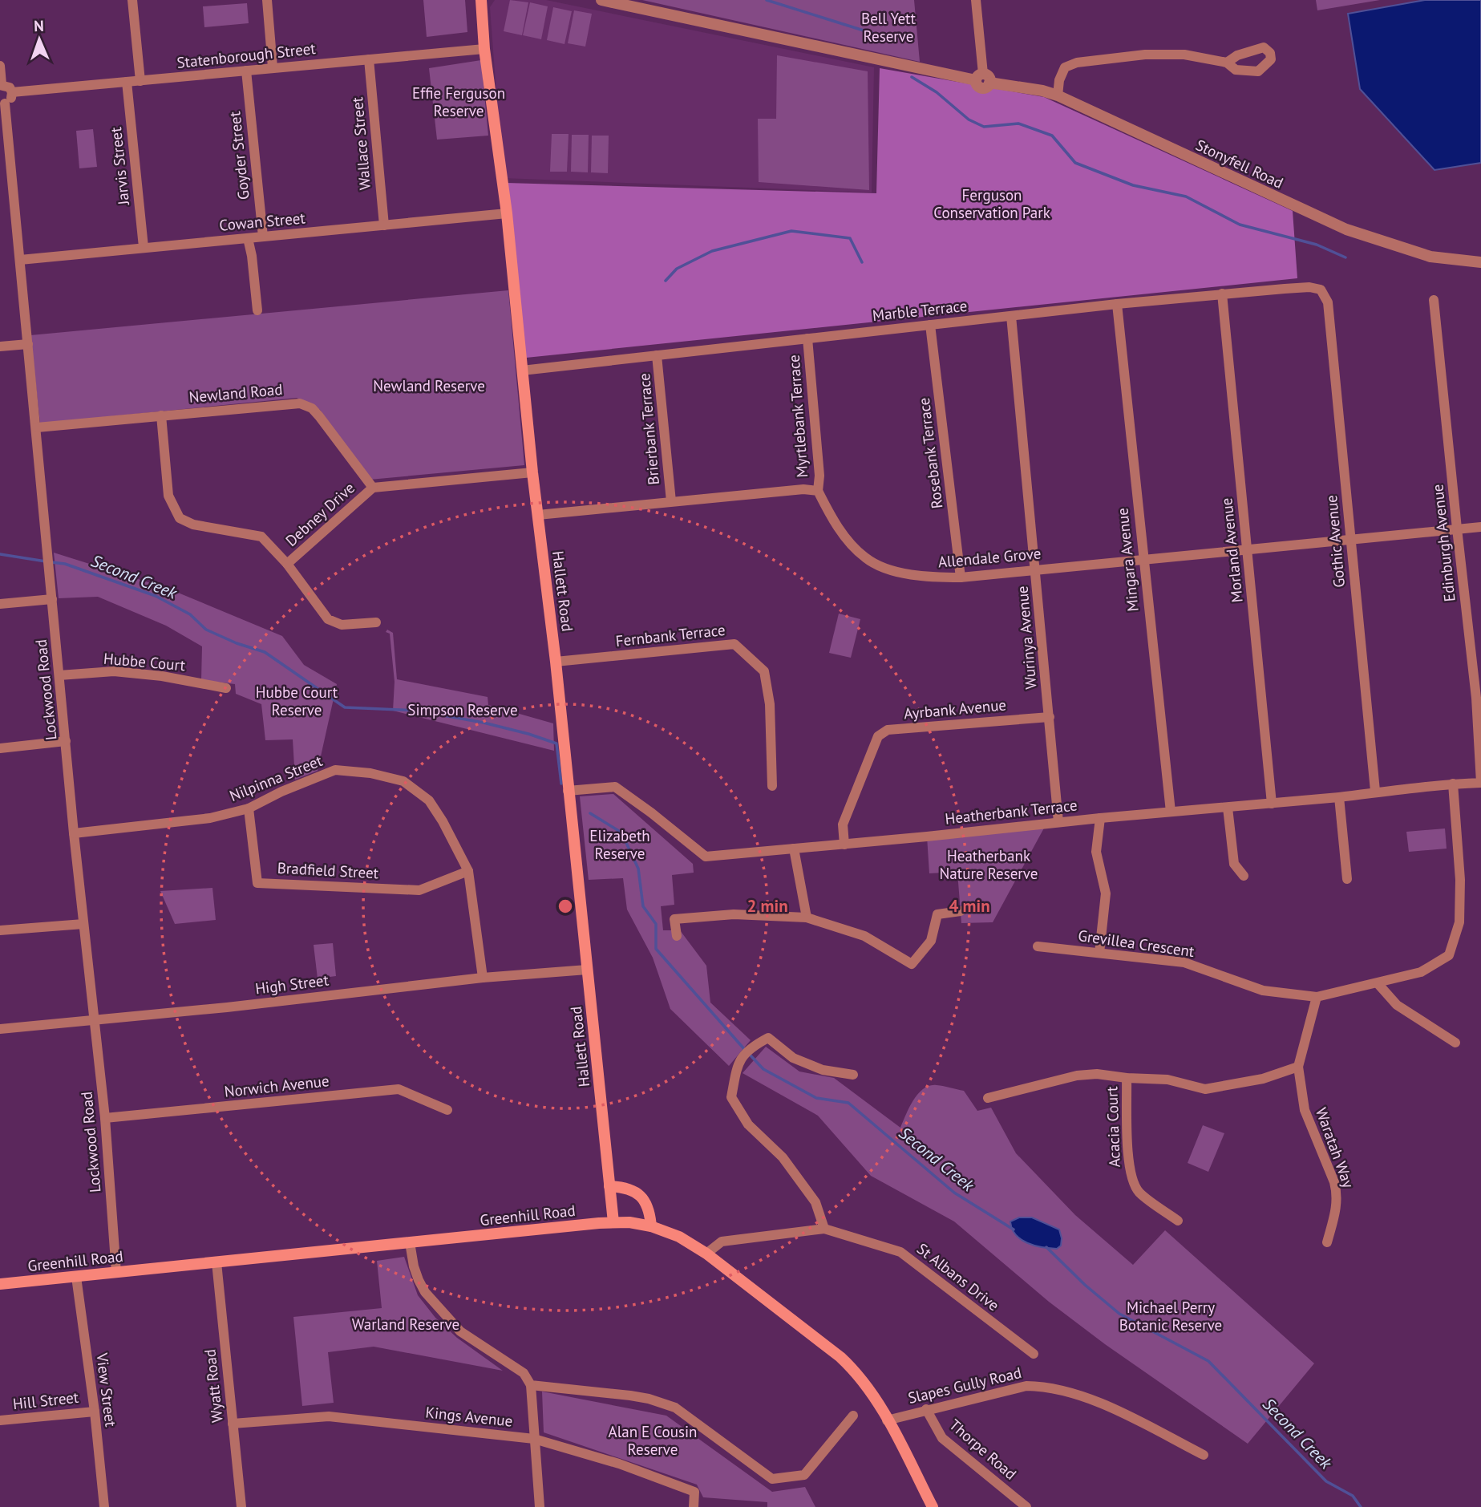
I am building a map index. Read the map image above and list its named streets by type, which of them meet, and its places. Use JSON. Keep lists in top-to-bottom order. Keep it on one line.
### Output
{"streets":{"main road":["Hallett Road","Greenhill Road"],"street":["Statenborough Street","Wallace Street","Goyder Street","Stonyfell Road","Jarvis Street","Cowan Street","Marble Terrace","Newland Road","Myrtlebank Terrace","Brierbank Terrace","Rosebank Terrace","Debney Drive","Gothic Avenue","Edinburgh Avenue","Morland Avenue","Allendale Grove","Mingara Avenue","Fernbank Terrace","Wurinya Avenue","Hubbe Court","Lockwood Road","Ayrbank Avenue","Nilpinna Street","Heatherbank Terrace","Bradfield Street","Grevillea Crescent","High Street","Norwich Avenue","Acacia Court","Waratah Way","St Albans Drive","Slapes Gully Road","Wyatt Road","View Street","Hill Street","Kings Avenue","Thorpe Road"]},"crossings":[["Statenborough Street","Wallace Street"],["Statenborough Street","Goyder Street"],["Statenborough Street","Jarvis Street"],["Statenborough Street","Hallett Road"],["Wallace Street","Cowan Street"],["Goyder Street","Cowan Street"],["Jarvis Street","Cowan Street"],["Cowan Street","Hallett Road"],["Cowan Street","Lockwood Road"],["Marble Terrace","Myrtlebank Terrace"],["Marble Terrace","Brierbank Terrace"],["Marble Terrace","Rosebank Terrace"],["Marble Terrace","Gothic Avenue"],["Marble Terrace","Morland Avenue"],["Marble Terrace","Mingara Avenue"],["Marble Terrace","Hallett Road"],["Marble Terrace","Wurinya Avenue"],["Newland Road","Debney Drive"],["Newland Road","Lockwood Road"],["Myrtlebank Terrace","Allendale Grove"],["Rosebank Terrace","Allendale Grove"],["Gothic Avenue","Allendale Grove"],["Gothic Avenue","Heatherbank Terrace"],["Edinburgh Avenue","Allendale Grove"],["Edinburgh Avenue","Heatherbank Terrace"],["Morland Avenue","Allendale Grove"],["Morland Avenue","Heatherbank Terrace"],["Allendale Grove","Mingara Avenue"],["Allendale Grove","Wurinya Avenue"],["Mingara Avenue","Heatherbank Terrace"],["Hallett Road","Fernbank Terrace"],["Hallett Road","Heatherbank Terrace"],["Hallett Road","High Street"],["Hallett Road","Greenhill Road"],["Wurinya Avenue","Ayrbank Avenue"],["Wurinya Avenue","Heatherbank Terrace"],["Hubbe Court","Lockwood Road"],["Lockwood Road","Nilpinna Street"],["Lockwood Road","High Street"],["Lockwood Road","Norwich Avenue"],["Lockwood Road","Greenhill Road"],["Ayrbank Avenue","Heatherbank Terrace"],["Nilpinna Street","Bradfield Street"],["Nilpinna Street","High Street"],["Heatherbank Terrace","Grevillea Crescent"],["Grevillea Crescent","Waratah Way"],["Greenhill Road","Slapes Gully Road"],["Greenhill Road","Wyatt Road"],["Greenhill Road","View Street"],["Slapes Gully Road","Thorpe Road"],["Wyatt Road","Kings Avenue"],["View Street","Hill Street"]],"water":["Second Creek"],"parks":["Bell Yett Reserve","Effie Ferguson Reserve","Ferguson Conservation Park","Newland Reserve","Hubbe Court Reserve","Simpson Reserve","Elizabeth Reserve","Heatherbank Nature Reserve","Michael Perry Botanic Reserve","Warland Reserve","Alan E Cousin Reserve"],"north":"top","rings":["2 min","4 min"]}
